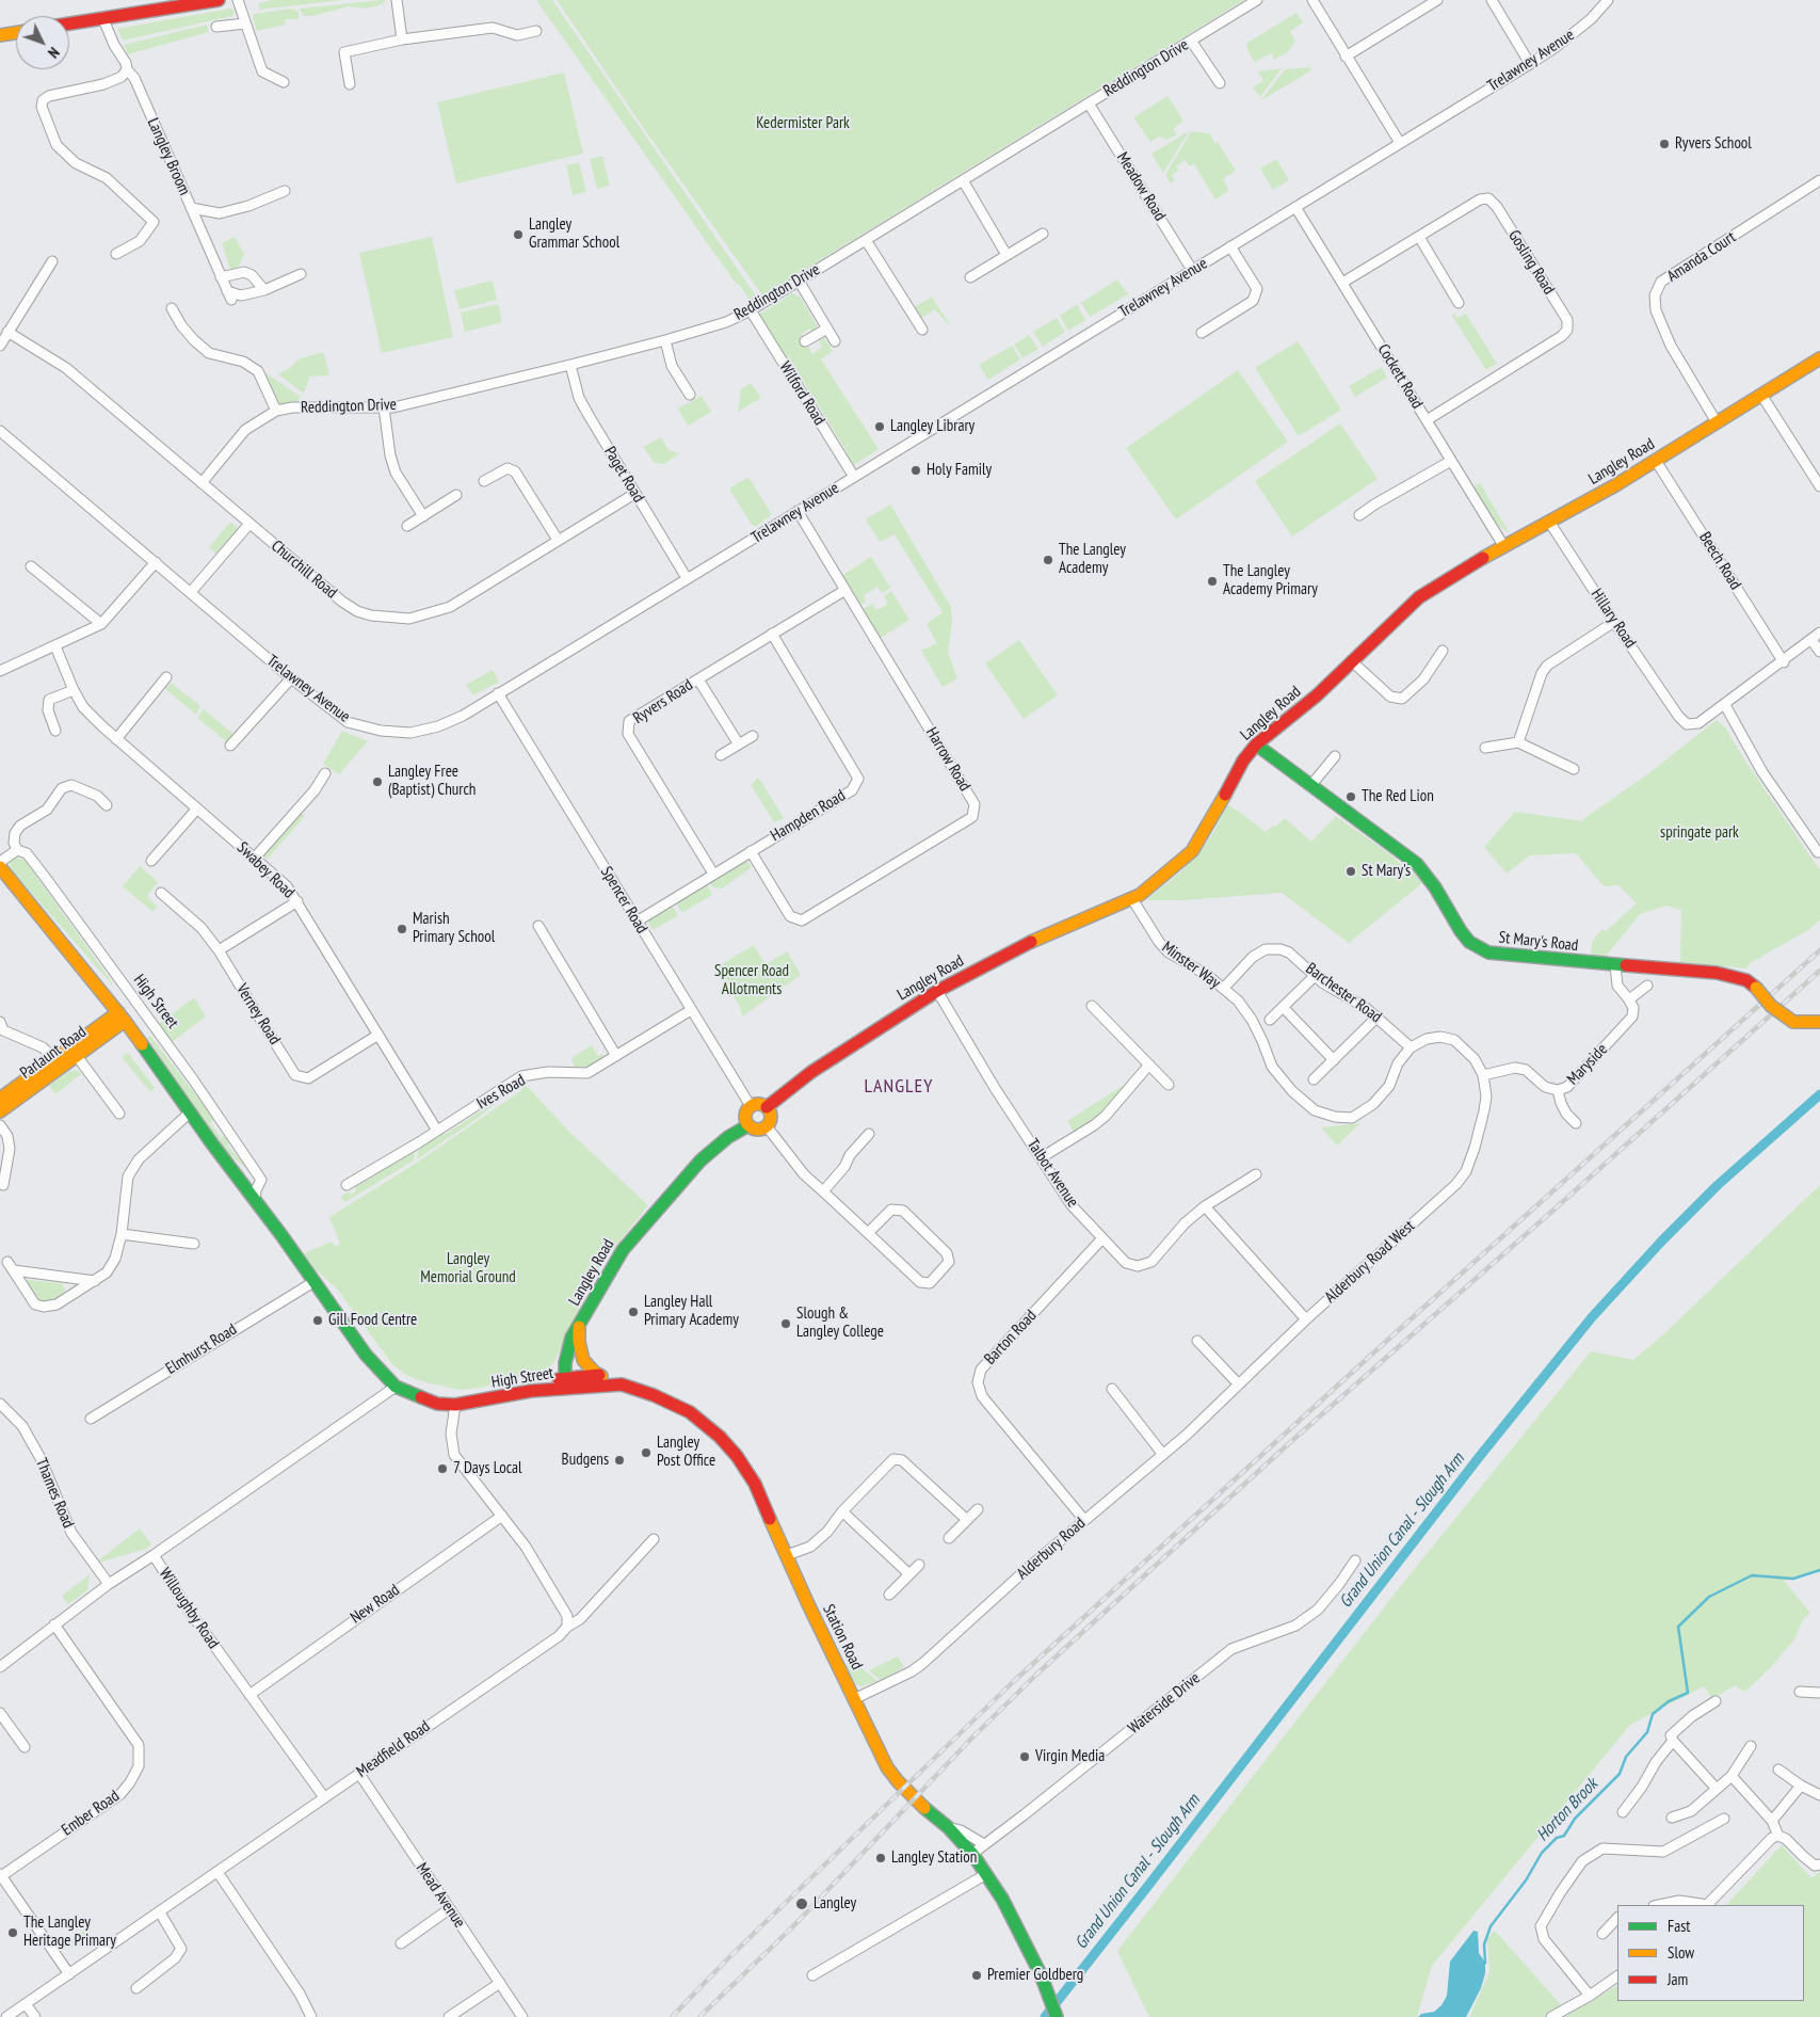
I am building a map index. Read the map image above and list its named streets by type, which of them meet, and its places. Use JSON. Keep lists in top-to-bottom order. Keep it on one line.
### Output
{"streets":{"street":["Trelawney Avenue","Reddington Drive","Langley Broom","Meadow Road","Amanda Court","Gosling Road","Cockett Road","Wilford Road","Langley Road","Paget Road","Beech Road","Churchill Road","Hillary Road","Ryvers Road","Harrow Road","Hampden Road","Swabey Road","Spencer Road","St Mary's Road","Minster Way","Barchester Road","High Street","Verney Road","Parlaunt Road","Maryside","Ives Road","Talbot Avenue","Alderbury Road West","Barton Road","Elmhurst Road","Thames Road","Alderbury Road","New Road","Willoughby Road","Station Road","Waterside Drive","Meadfield Road","Ember Road","Mead Avenue"]},"crossings":[["Trelawney Avenue","Meadow Road"],["Trelawney Avenue","Cockett Road"],["Trelawney Avenue","Wilford Road"],["Trelawney Avenue","Paget Road"],["Trelawney Avenue","Harrow Road"],["Trelawney Avenue","Spencer Road"],["Reddington Drive","Meadow Road"],["Reddington Drive","Wilford Road"],["Reddington Drive","Paget Road"],["Reddington Drive","Churchill Road"],["Amanda Court","Langley Road"],["Gosling Road","Cockett Road"],["Cockett Road","Langley Road"],["Langley Road","Beech Road"],["Langley Road","Hillary Road"],["Langley Road","Spencer Road"],["Langley Road","St Mary's Road"],["Langley Road","Minster Way"],["Langley Road","High Street"],["Langley Road","Talbot Avenue"],["Langley Road","Station Road"],["Paget Road","Churchill Road"],["Ryvers Road","Harrow Road"],["Ryvers Road","Hampden Road"],["Harrow Road","Hampden Road"],["Hampden Road","Spencer Road"],["Swabey Road","Verney Road"],["Swabey Road","Ives Road"],["Spencer Road","Ives Road"],["Minster Way","Barchester Road"],["High Street","Parlaunt Road"],["High Street","Elmhurst Road"],["High Street","Willoughby Road"],["High Street","Station Road"],["Maryside","Alderbury Road West"],["Talbot Avenue","Barton Road"],["Alderbury Road West","Alderbury Road"],["Barton Road","Alderbury Road"],["Alderbury Road","Station Road"],["New Road","Willoughby Road"],["Willoughby Road","Meadfield Road"],["Station Road","Waterside Drive"],["Meadfield Road","Mead Avenue"]],"districts":["LANGLEY"],"water":["Grand Union Canal - Slough Arm","Horton Brook"],"parks":["Kedermister Park","springate park","Spencer Road Allotments","Langley Memorial Ground"],"places":["Ryvers School","Langley Grammar School","Langley Library","Holy Family","The Langley Academy","The Langley Academy Primary","Langley Free (Baptist) Church","The Red Lion","St Mary's","Marish Primary School","Langley Hall Primary Academy","Gill Food Centre","Slough & Langley College","Langley Post Office","Budgens","7 Days Local","Virgin Media","Langley Station","Langley","The Langley Heritage Primary","Premier Goldberg"],"legend":["Fast","Slow","Jam"],"north":"bottom right"}
